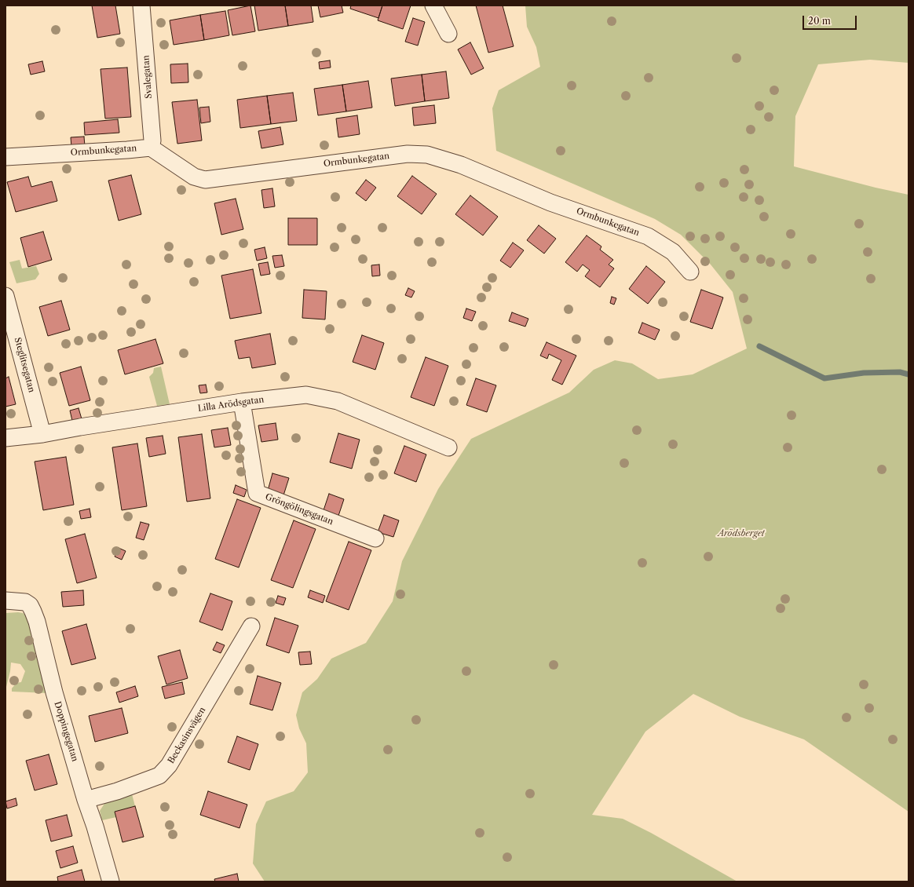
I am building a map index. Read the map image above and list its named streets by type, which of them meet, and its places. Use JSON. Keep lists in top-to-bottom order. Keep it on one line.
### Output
{"streets":{"street":["Svalegatan","Ormbunkegatan","Steglitsegatan","Lilla Arödsgatan","Gröngölingsgatan","Doppingegatan","Beckasinsvägen"]},"crossings":[["Svalegatan","Ormbunkegatan"],["Steglitsegatan","Lilla Arödsgatan"],["Lilla Arödsgatan","Gröngölingsgatan"],["Doppingegatan","Beckasinsvägen"]],"parks":["Arödsberget"],"scale_bar":"20 m"}
